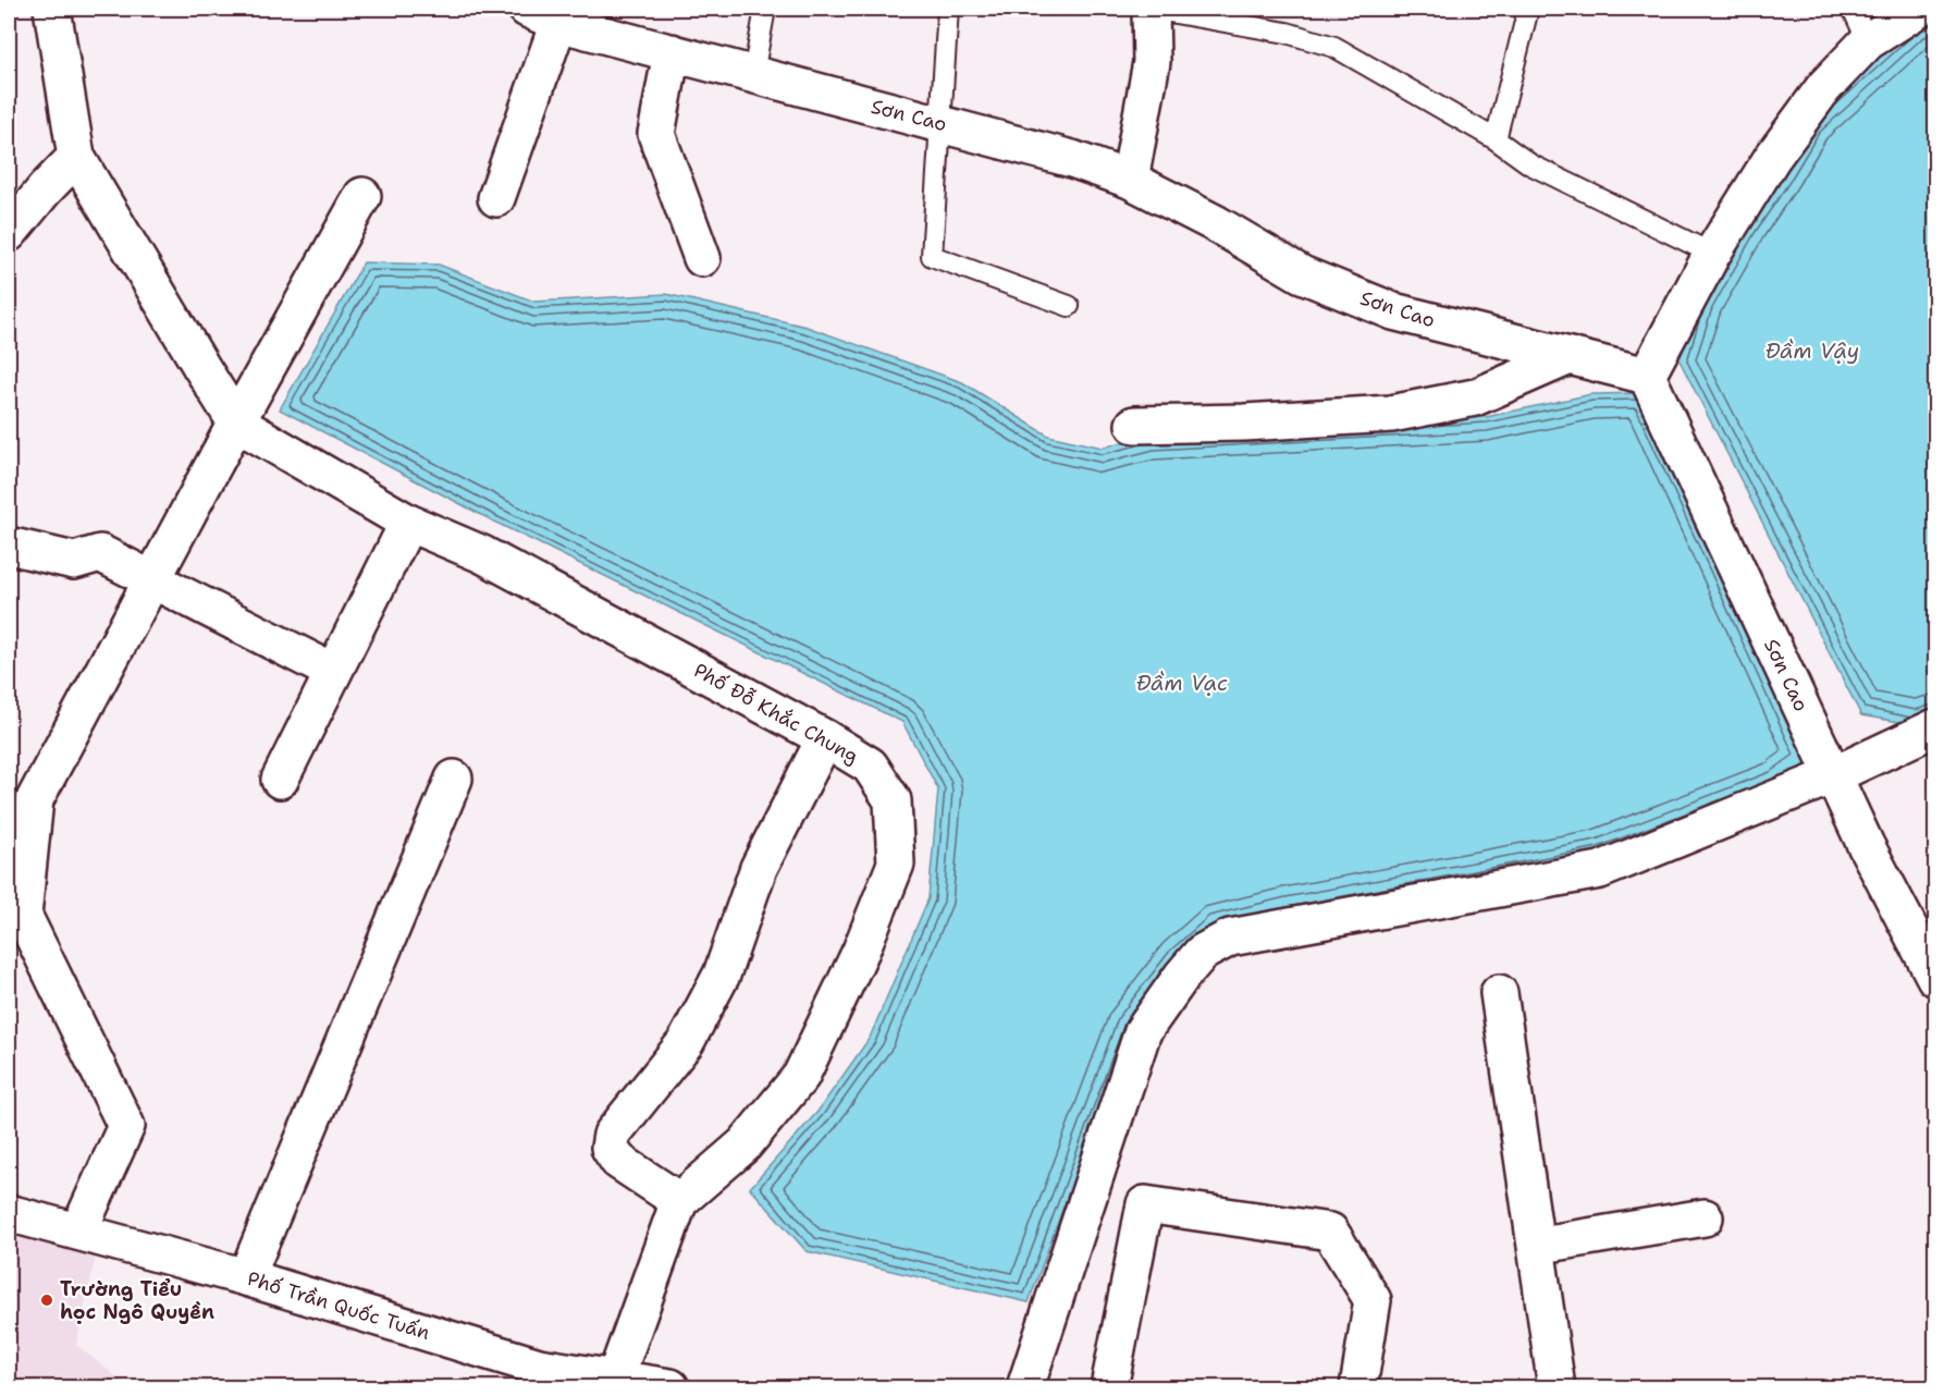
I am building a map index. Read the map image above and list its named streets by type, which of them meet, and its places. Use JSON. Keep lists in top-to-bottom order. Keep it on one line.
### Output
{"streets":{"street":["Sơn Cao","Phố Đỗ Khắc Chung","Phố Trần Quốc Tuấn"]},"crossings":[["Phố Đỗ Khắc Chung","Phố Trần Quốc Tuấn"]],"water":["Đầm Vậy","Đầm Vạc"],"places":["Trường Tiểu học Ngô Quyền"]}
